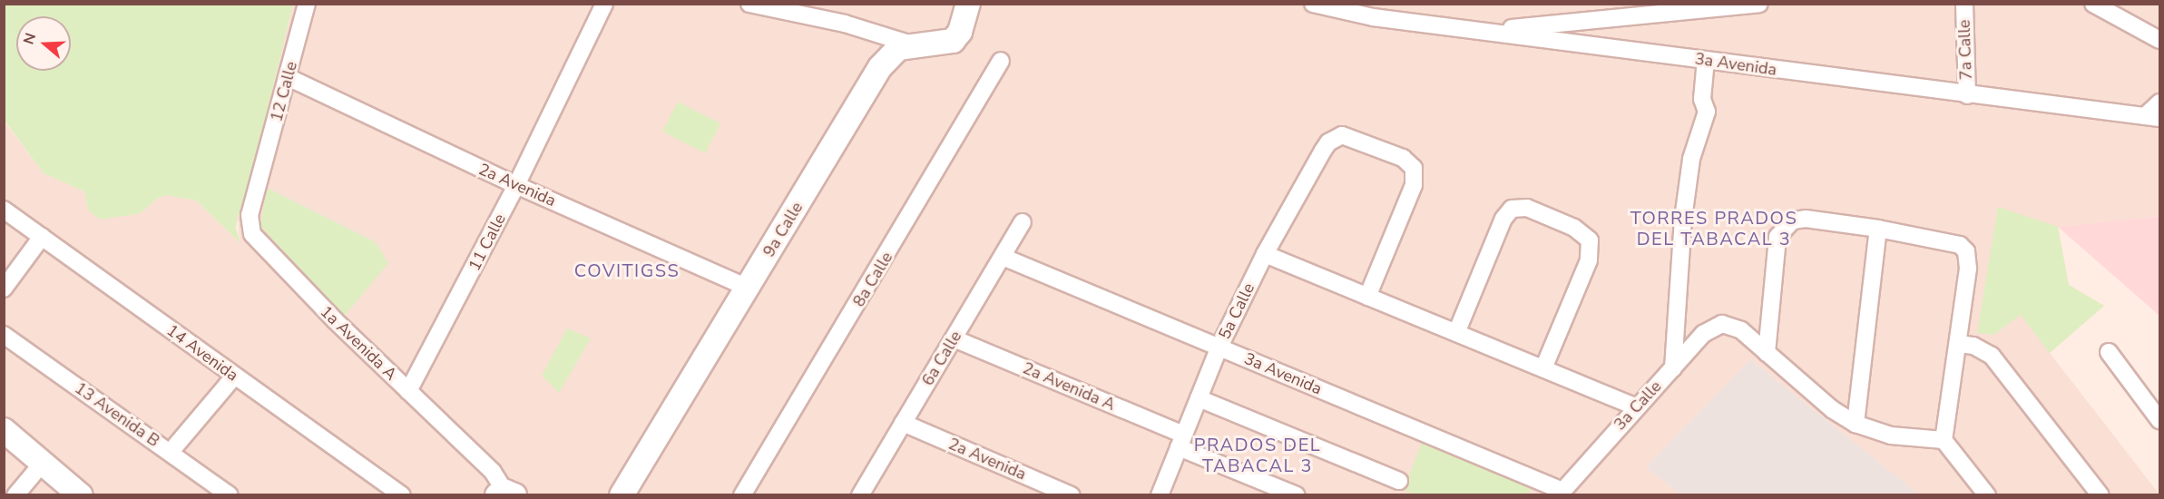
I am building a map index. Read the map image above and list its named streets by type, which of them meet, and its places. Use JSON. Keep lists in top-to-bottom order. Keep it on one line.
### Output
{"streets":{"main road":["9a Calle"],"street":["7a Calle","3a Avenida","12 Calle","2a Avenida","11 Calle","8a Calle","5a Calle","1a Avenida A","14 Avenida","6a Calle","2a Avenida A","3a Calle","13 Avenida B"]},"crossings":[["7a Calle","3a Avenida"],["3a Avenida","5a Calle"],["3a Avenida","6a Calle"],["3a Avenida","3a Calle"],["12 Calle","2a Avenida"],["12 Calle","1a Avenida A"],["2a Avenida","9a Calle"],["2a Avenida","11 Calle"],["2a Avenida","6a Calle"],["11 Calle","1a Avenida A"],["5a Calle","2a Avenida A"],["6a Calle","2a Avenida A"]],"districts":["TORRES PRADOS DEL TABACAL 3","COVITIGSS","PRADOS DEL TABACAL 3"],"north":"left"}
